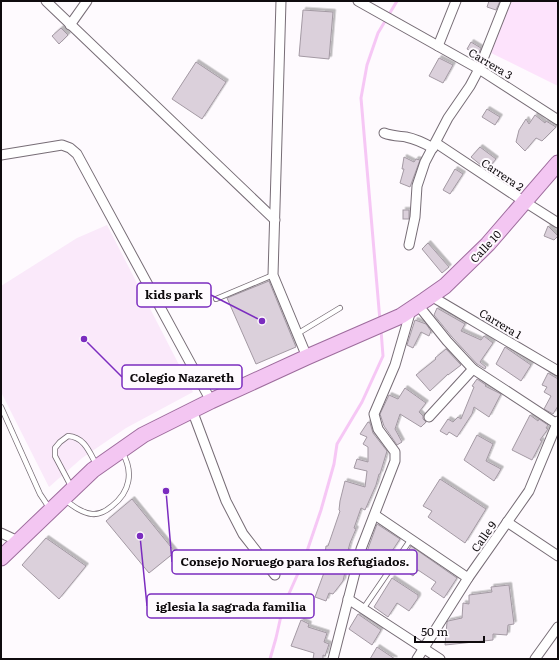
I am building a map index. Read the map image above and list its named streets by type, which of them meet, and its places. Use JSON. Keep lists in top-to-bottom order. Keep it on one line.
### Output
{"streets":{"main road":["Calle 10"],"street":["Carrera 3","Carrera 2","Carrera 1","Calle 9"]},"crossings":[["Carrera 2","Calle 10"],["Calle 10","Carrera 1"]],"places":["kids park","Colegio Nazareth","Consejo Noruego para los Refugiados.","iglesia la sagrada familia"],"scale_bar":"50 m"}
